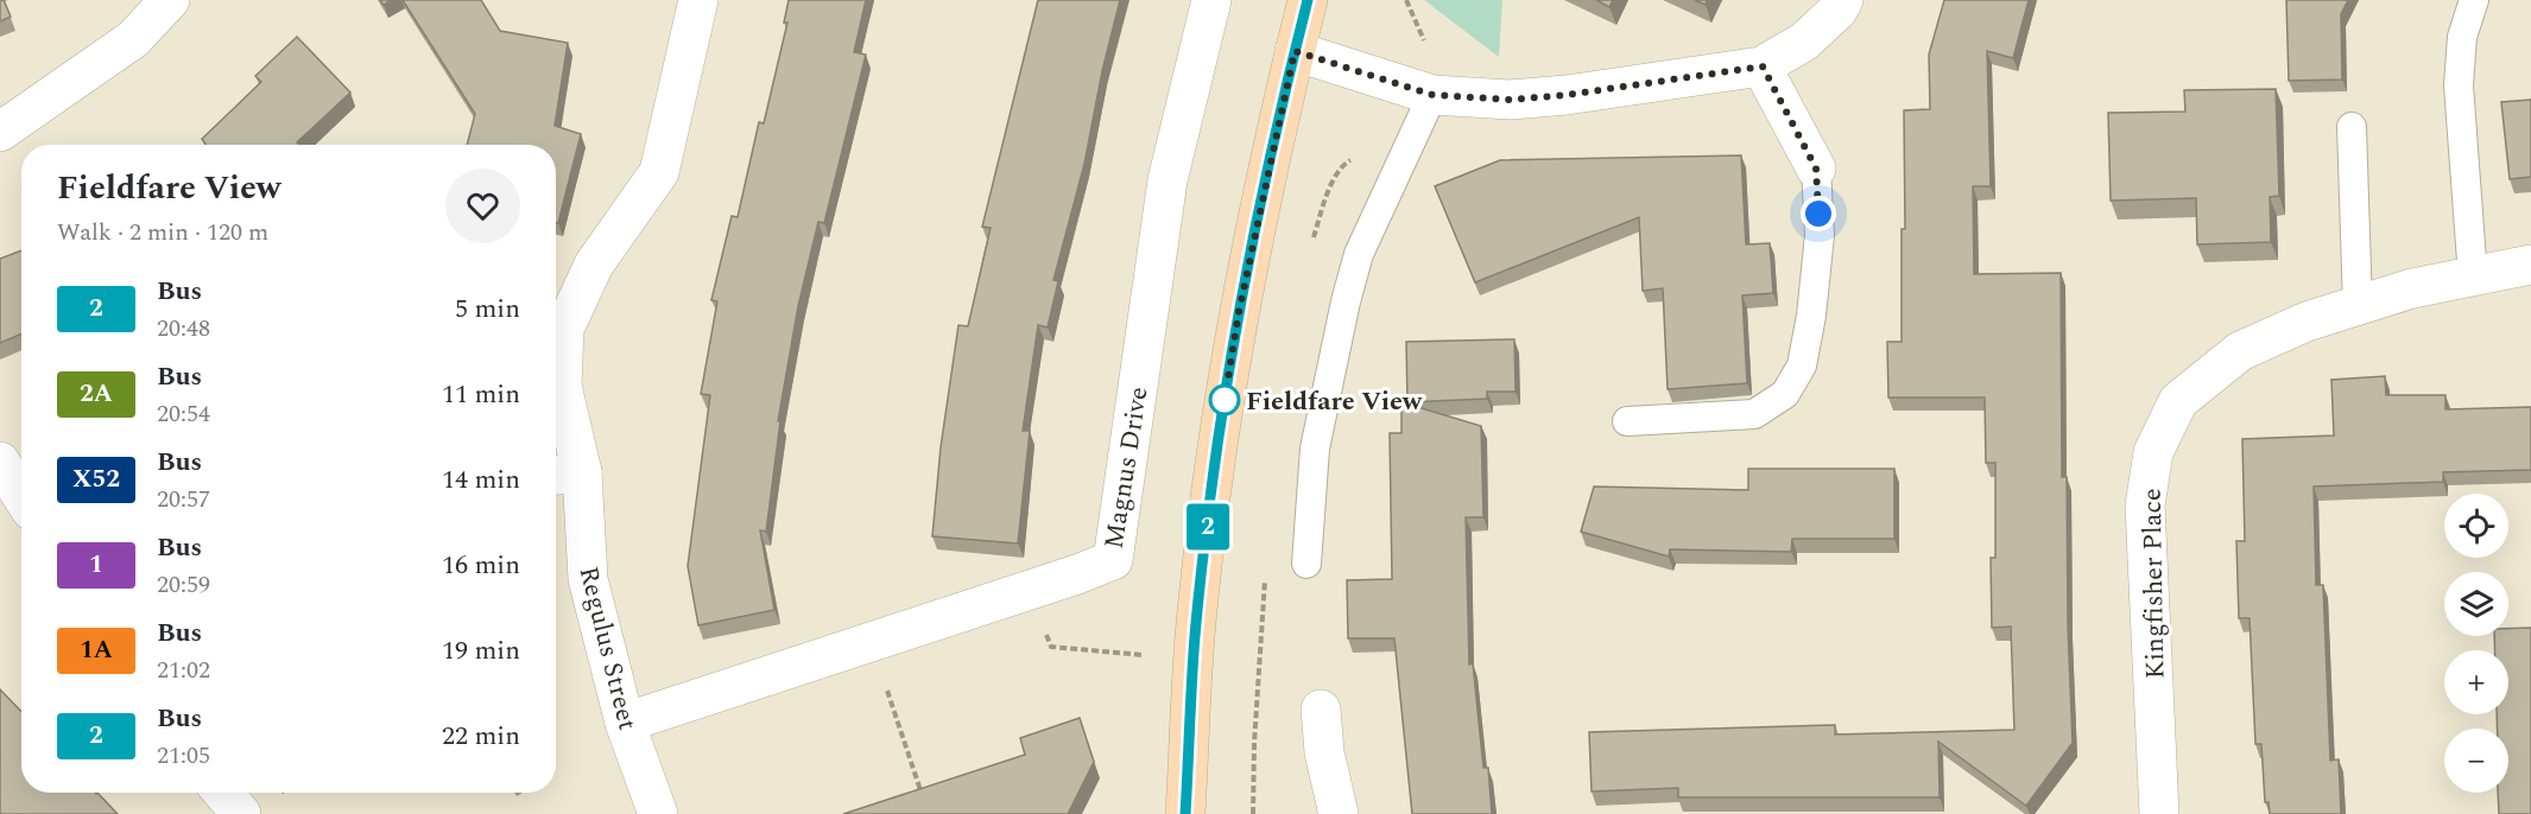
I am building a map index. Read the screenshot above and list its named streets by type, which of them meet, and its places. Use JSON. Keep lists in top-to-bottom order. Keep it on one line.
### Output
{"streets":{"street":["Magnus Drive","Kingfisher Place","Regulus Street"]},"crossings":[["Magnus Drive","Regulus Street"]],"places":["Fieldfare View"],"lines":["bus line 2"],"page":{"on_map":"2","heading":["Fieldfare View","Walk · 2 min · 120 m"],"list":[{"mark":"2","name":"Bus","note":"20:48","value":"5 min"},{"mark":"2A","name":"Bus","note":"20:54","value":"11 min"},{"mark":"X52","name":"Bus","note":"20:57","value":"14 min"},{"mark":"1","name":"Bus","note":"20:59","value":"16 min"},{"mark":"1A","name":"Bus","note":"21:02","value":"19 min"},{"mark":"2","name":"Bus","note":"21:05","value":"22 min"}],"map_buttons":["+","−"]}}
